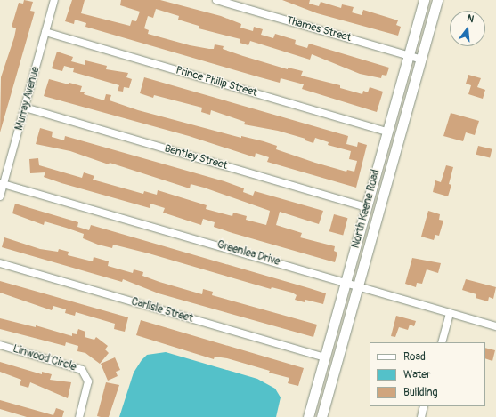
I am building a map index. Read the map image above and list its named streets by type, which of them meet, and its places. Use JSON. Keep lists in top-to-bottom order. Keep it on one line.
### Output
{"streets":{"main road":["North Keene Road"],"street":["Thames Street","Prince Philip Street","Murray Avenue","Bentley Street","Greenlea Drive","Carlisle Street","Linwood Circle"]},"crossings":[["Thames Street","North Keene Road"],["Prince Philip Street","Murray Avenue"],["Prince Philip Street","North Keene Road"],["Murray Avenue","Bentley Street"],["Murray Avenue","Greenlea Drive"],["Bentley Street","North Keene Road"],["North Keene Road","Greenlea Drive"],["North Keene Road","Carlisle Street"]],"legend":["Road","Water","Building"],"north":"top"}
